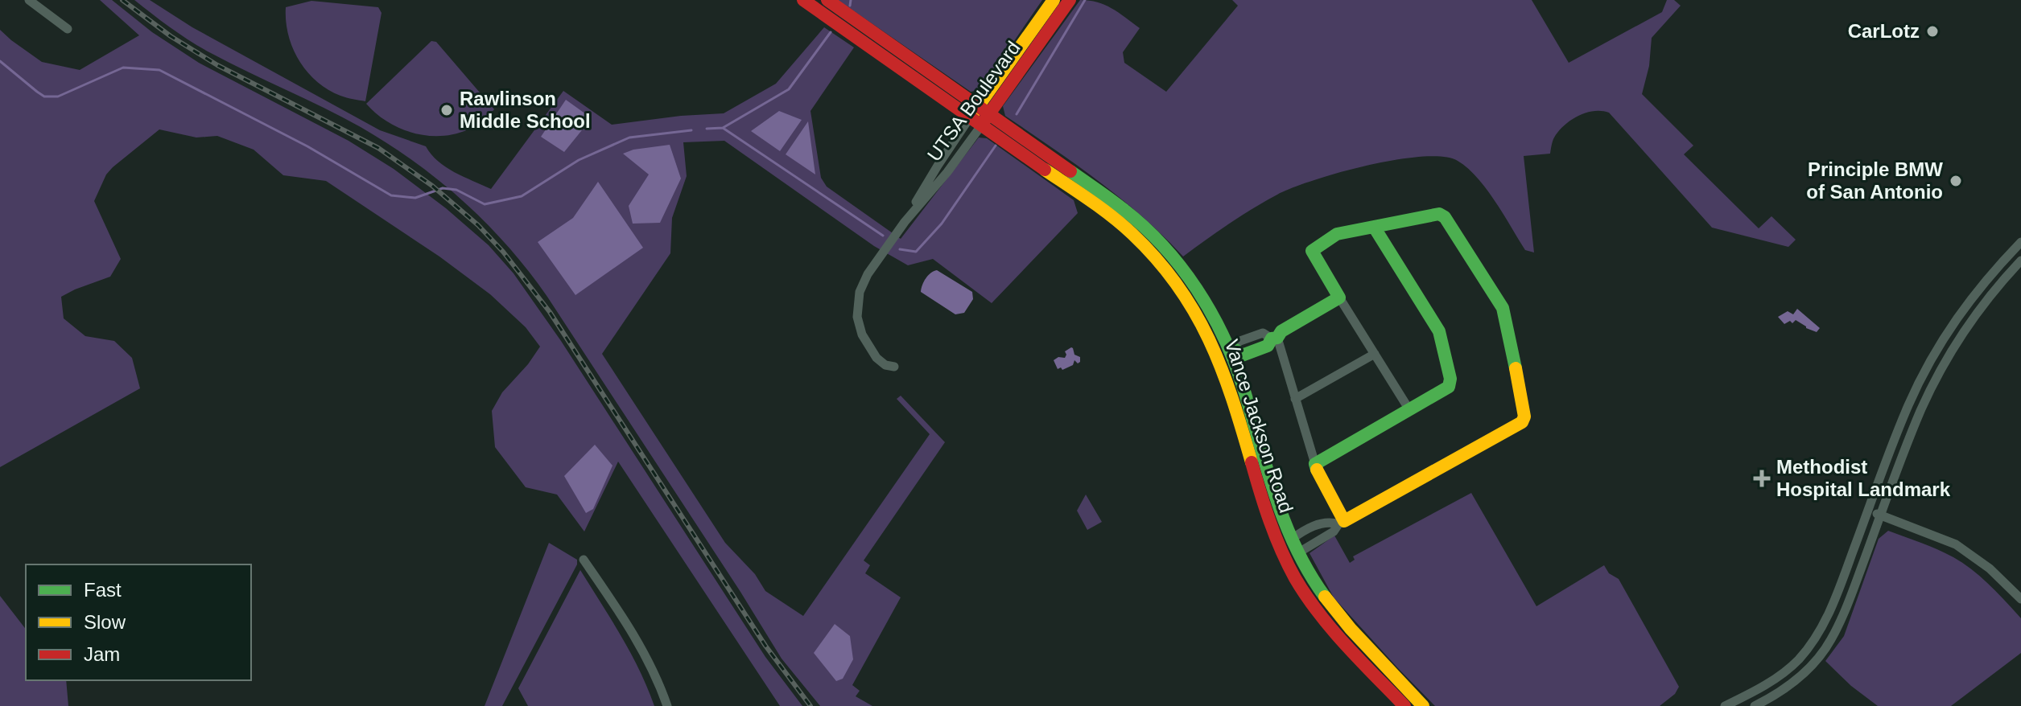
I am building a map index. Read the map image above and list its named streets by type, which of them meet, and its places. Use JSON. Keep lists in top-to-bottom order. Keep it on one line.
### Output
{"streets":{"main road":["UTSA Boulevard","Vance Jackson Road"]},"crossings":[["UTSA Boulevard","Vance Jackson Road"]],"places":{"other":["CarLotz","Rawlinson Middle School","Principle BMW of San Antonio"],"health":["Methodist Hospital Landmark"]},"legend":["Fast","Slow","Jam"]}
